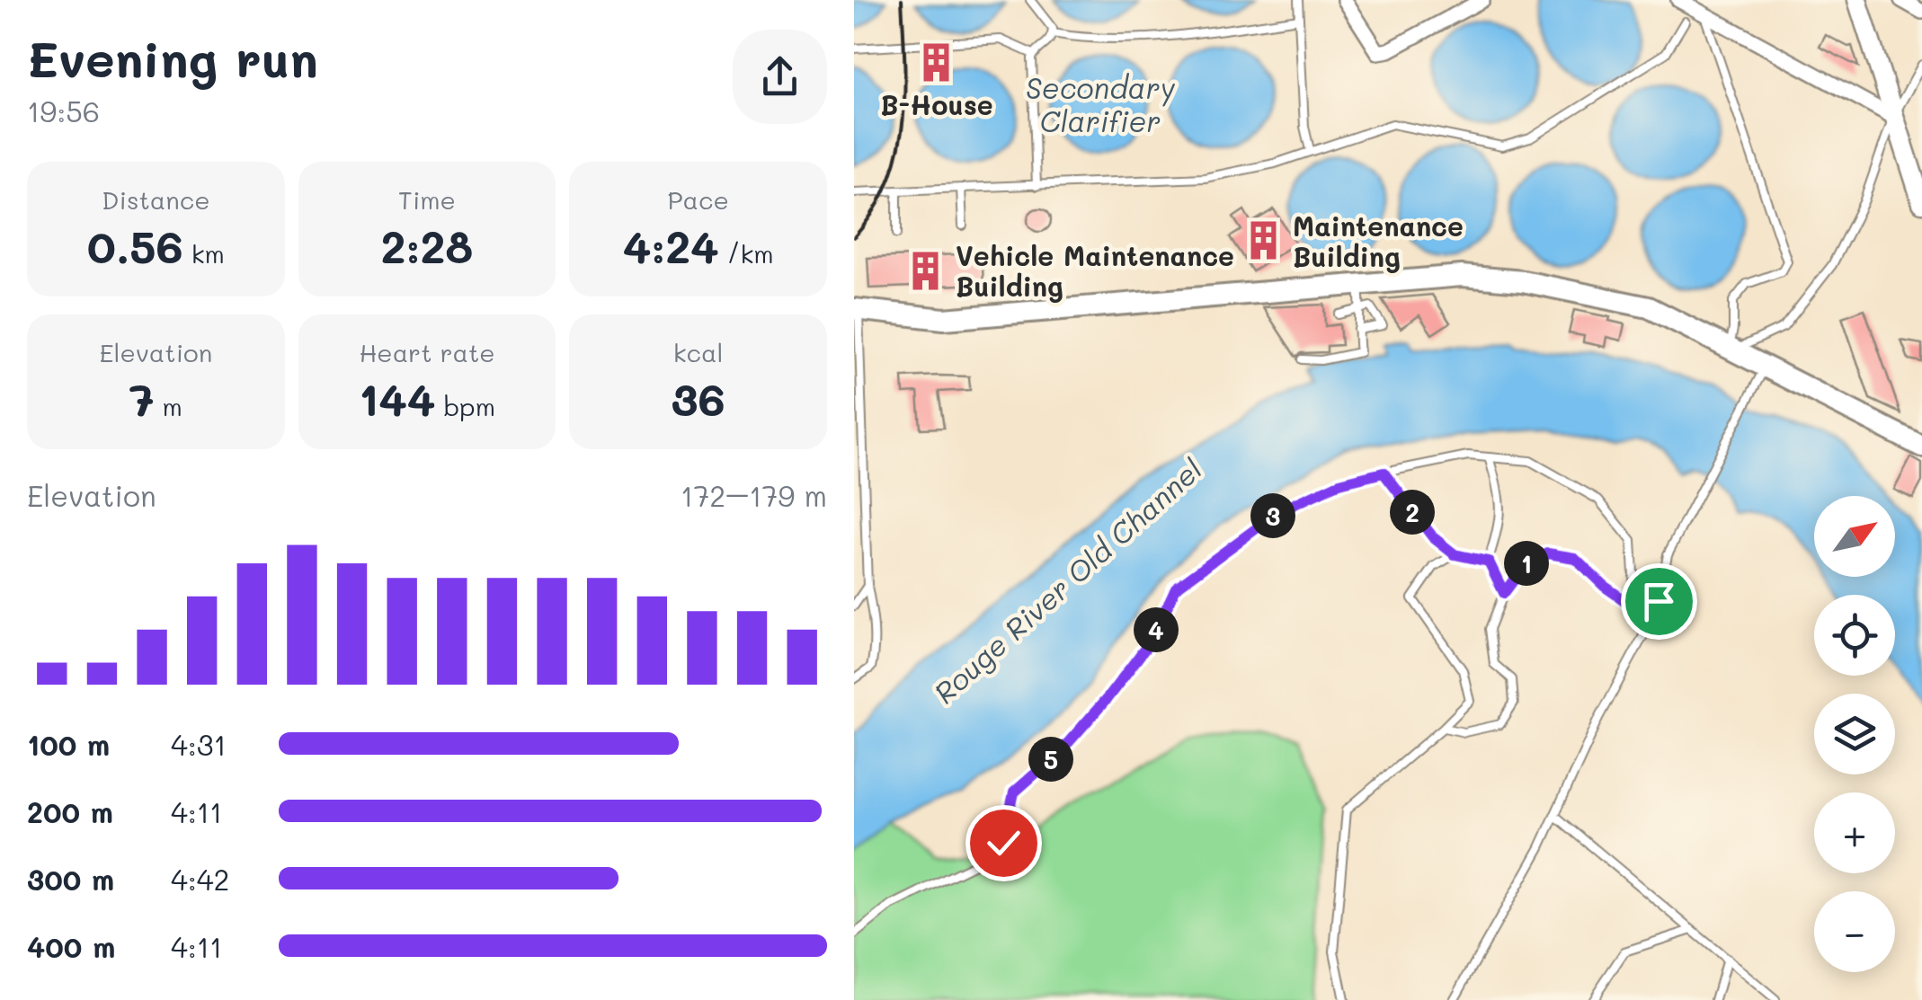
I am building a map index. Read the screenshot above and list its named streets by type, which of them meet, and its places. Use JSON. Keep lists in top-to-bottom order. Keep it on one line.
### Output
{"water":["Secondary Clarifier","Rouge River Old Channel"],"places":{"building":["B-House","Maintenance Building","Vehicle Maintenance Building"]},"north":"top right","page":{"heading":["Evening run","19:56"],"stats":[["Distance","0.56 km"],["Time","2:28"],["Pace","4:24 /km"],["Elevation","7 m"],["Heart rate","144 bpm"],["kcal","36"]],"chart":["Elevation","172–179 m"],"pins":["2","3","1","4","5"],"map_buttons":["+","−"],"list":[{"name":"100 m","note":"4:31"},{"name":"200 m","note":"4:11"},{"name":"300 m","note":"4:42"},{"name":"400 m","note":"4:11"}]}}
